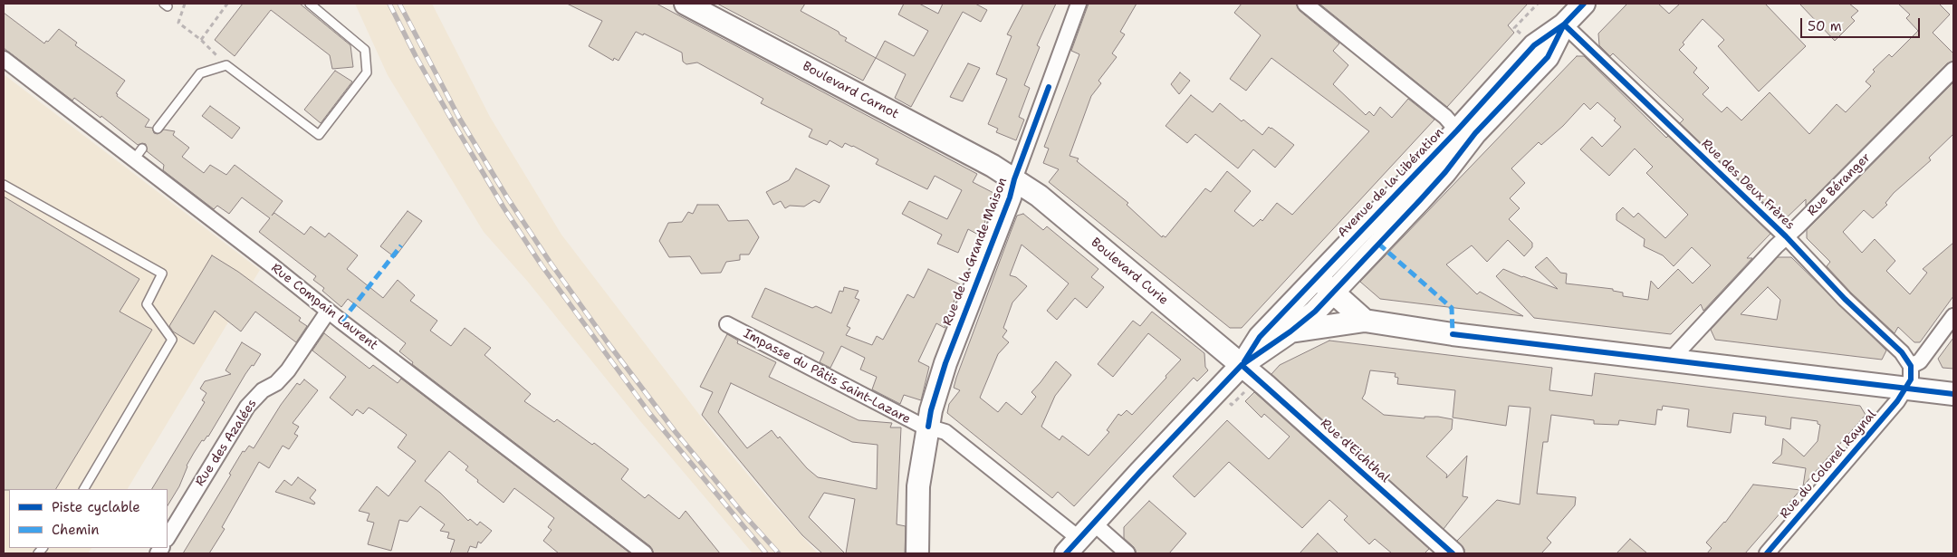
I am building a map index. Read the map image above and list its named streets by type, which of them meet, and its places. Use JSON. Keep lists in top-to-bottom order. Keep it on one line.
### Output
{"streets":{"main road":["Boulevard Carnot","Avenue de la Libération","Rue de la Grande Maison","Boulevard Curie","Rue d'Eichthal"],"street":["Rue des Deux Frères","Rue Béranger","Rue Compain Laurent","Impasse du Pâtis Saint-Lazare","Rue des Azalées","Rue du Colonel Raynal"]},"crossings":[["Boulevard Carnot","Rue de la Grande Maison"],["Boulevard Carnot","Boulevard Curie"],["Avenue de la Libération","Rue des Deux Frères"],["Avenue de la Libération","Boulevard Curie"],["Avenue de la Libération","Rue d'Eichthal"],["Rue des Deux Frères","Rue Béranger"],["Rue de la Grande Maison","Boulevard Curie"],["Rue de la Grande Maison","Impasse du Pâtis Saint-Lazare"],["Boulevard Curie","Rue d'Eichthal"],["Rue Compain Laurent","Rue des Azalées"]],"legend":["Piste cyclable","Chemin"],"scale_bar":"50 m"}
